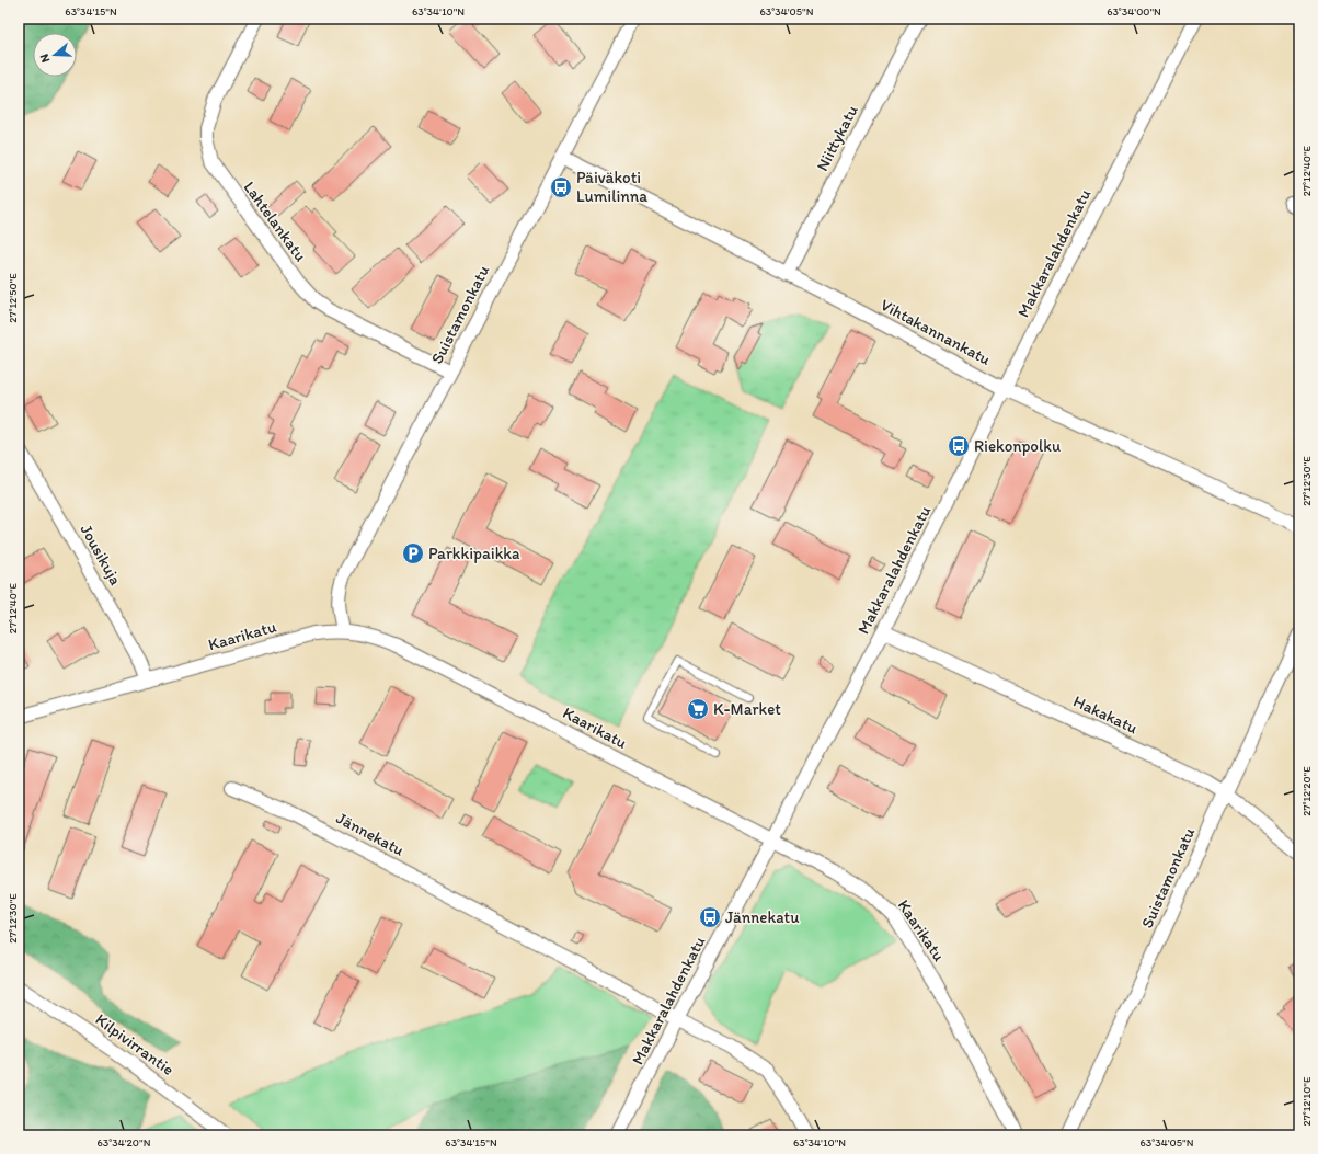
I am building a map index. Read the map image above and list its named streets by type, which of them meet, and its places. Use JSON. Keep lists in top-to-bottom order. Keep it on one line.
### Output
{"streets":{"street":["Niittykatu","Lahtelankatu","Makkaralahdenkatu","Suistamonkatu","Vihtakannankatu","Jousikuja","Kaarikatu","Hakakatu","Jännekatu","Kilpivirrantie"]},"crossings":[["Niittykatu","Vihtakannankatu"],["Lahtelankatu","Suistamonkatu"],["Makkaralahdenkatu","Vihtakannankatu"],["Makkaralahdenkatu","Kaarikatu"],["Makkaralahdenkatu","Hakakatu"],["Makkaralahdenkatu","Jännekatu"],["Suistamonkatu","Vihtakannankatu"],["Suistamonkatu","Kaarikatu"],["Suistamonkatu","Hakakatu"],["Jousikuja","Kaarikatu"]],"places":{"bus stop":["Päiväkoti Lumilinna","Riekonpolku","Jännekatu"],"parking":["Parkkipaikka"],"supermarket":["K-Market"]},"north":"left","coordinates":["63°34'15\"N","63°34'10\"N","63°34'05\"N","63°34'00\"N","27°12'40\"E","27°12'50\"E","27°12'30\"E","27°12'20\"E","27°12'10\"E","63°34'20\"N"]}
